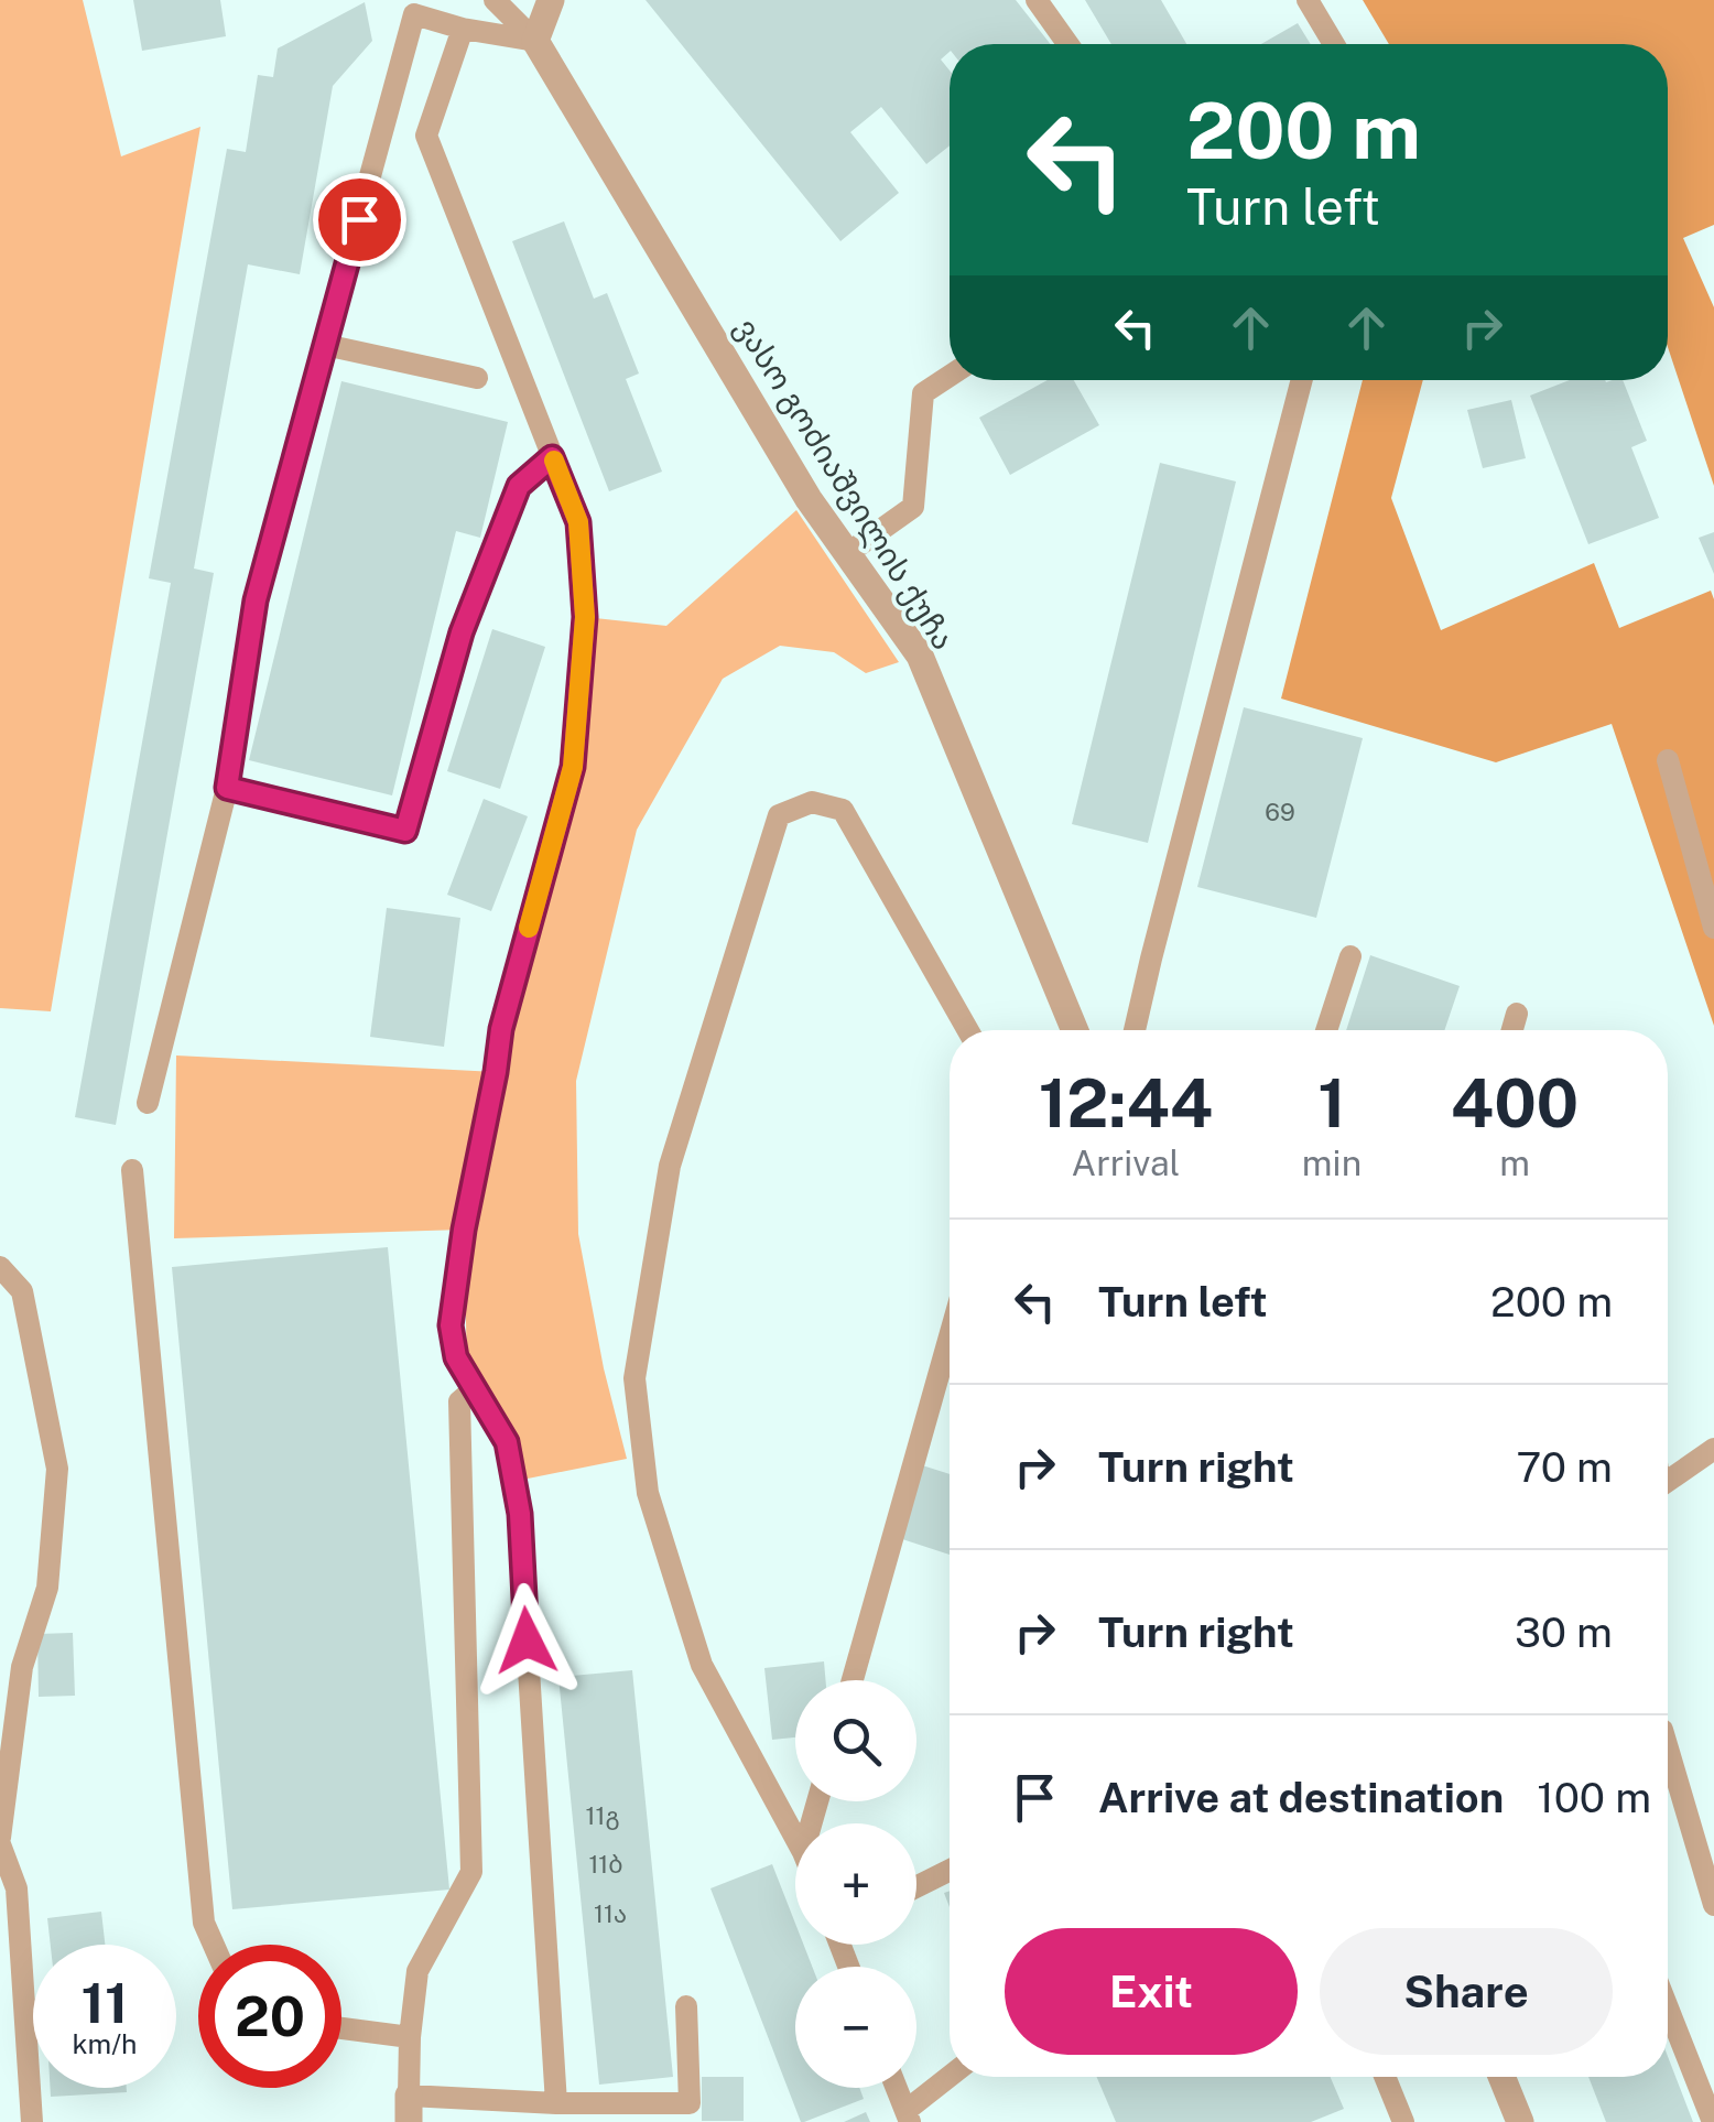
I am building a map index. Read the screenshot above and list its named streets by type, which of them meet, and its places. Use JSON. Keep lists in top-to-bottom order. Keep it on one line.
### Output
{"streets":{"street":["ვასო გოძიაშვილის ქუჩა"]},"house_numbers":["69","11გ","11ბ","11ა"],"page":{"turn":["200 m","Turn left"],"eta":["12:44","Arrival","1","min","400","m"],"list":[{"name":"Turn left","value":"200 m"},{"name":"Turn right","value":"70 m"},{"name":"Turn right","value":"30 m"},{"name":"Arrive at destination","value":"100 m"}],"map_buttons":["+","−"],"buttons":["Exit","Share"],"speed":"11 km/h","limit":"20"}}
